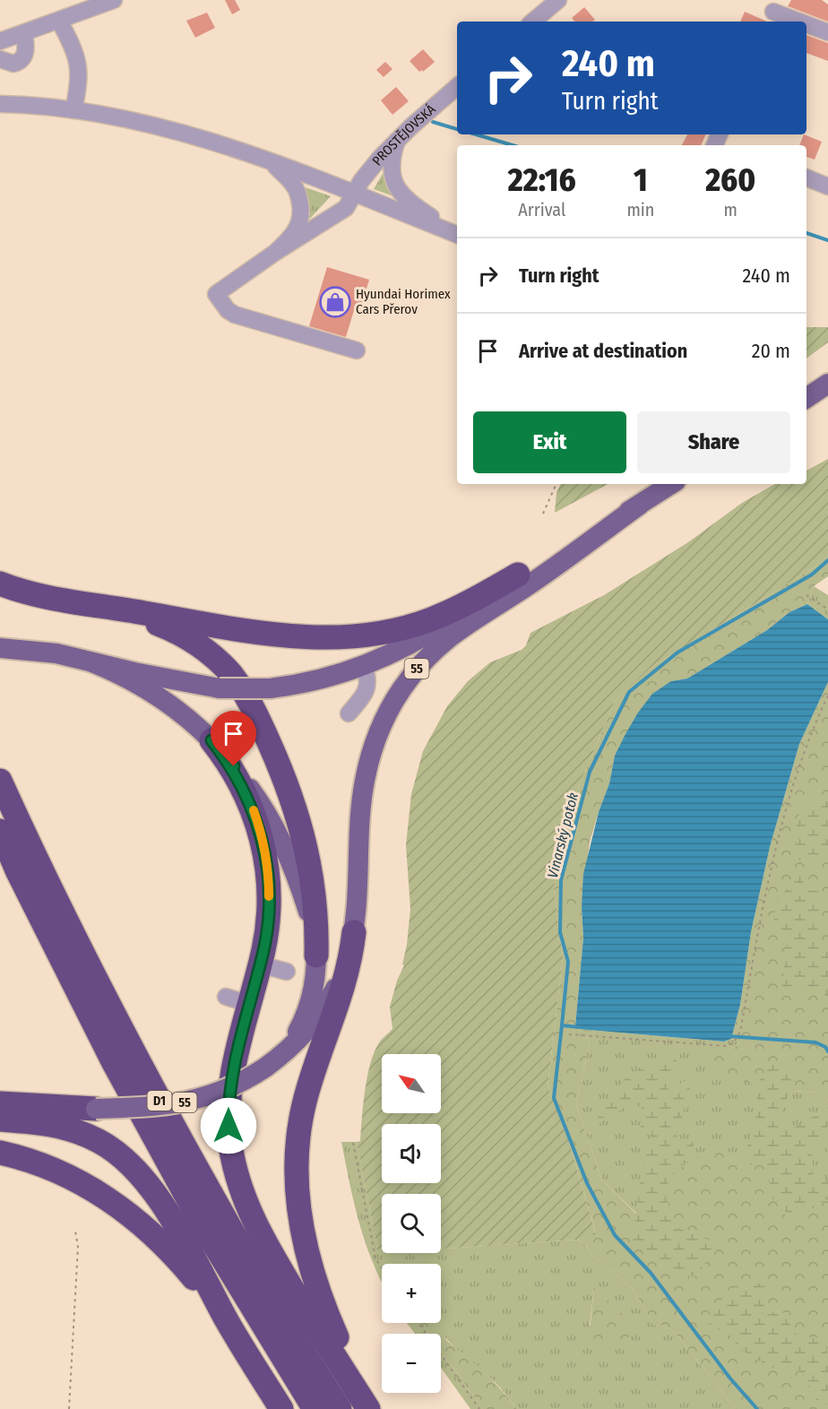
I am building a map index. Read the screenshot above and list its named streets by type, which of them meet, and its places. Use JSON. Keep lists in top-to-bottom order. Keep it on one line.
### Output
{"streets":{"highway":["D1"],"main road":["55"],"street":["PROSTĚJOVSKÁ"]},"water":["Vinarský potok"],"places":{"shop":["Hyundai Horimex Cars Přerov"]},"north":"top left","page":{"turn":["240 m","Turn right"],"eta":["22:16","Arrival","1","min","260","m"],"list":[{"name":"Turn right","value":"240 m"},{"name":"Arrive at destination","value":"20 m"}],"buttons":["Exit","Share"],"map_buttons":["+","−"]}}
